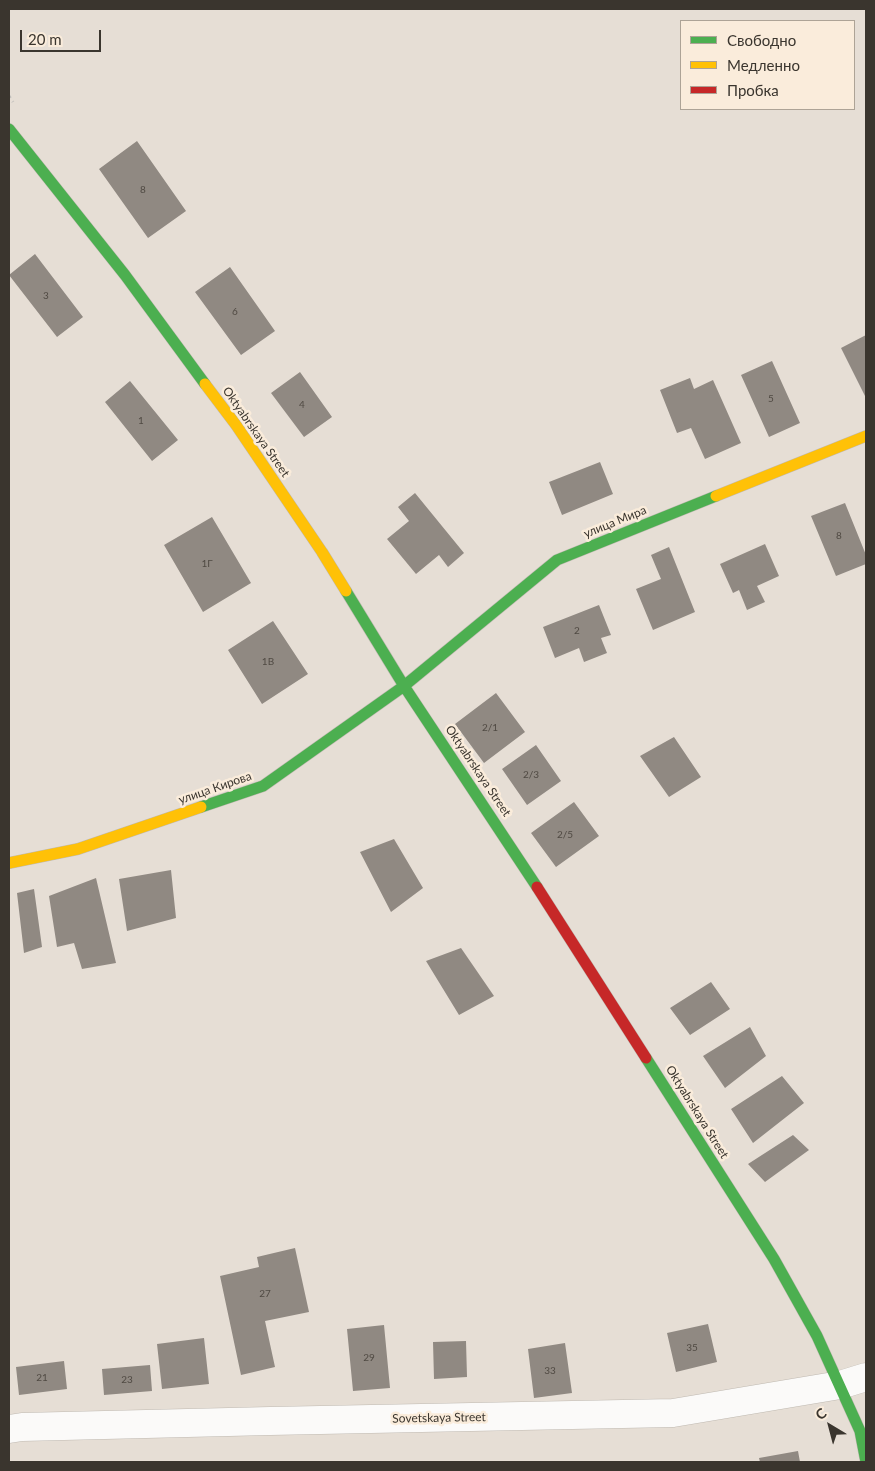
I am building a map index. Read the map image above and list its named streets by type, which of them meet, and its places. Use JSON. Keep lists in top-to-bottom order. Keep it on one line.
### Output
{"streets":{"street":["Oktyabrskaya Street","улица Мира","улица Кирова","Sovetskaya Street"]},"crossings":[["Oktyabrskaya Street","улица Мира"],["Oktyabrskaya Street","улица Кирова"],["Oktyabrskaya Street","Sovetskaya Street"],["улица Мира","улица Кирова"]],"house_numbers":["8","3","6","5","4","1","8","1Г","2","1В","2/1","2/3","2/5","27","35","29","33","21","23"],"legend":["Свободно","Медленно","Пробка"],"scale_bar":"20 m","north":"top left"}
